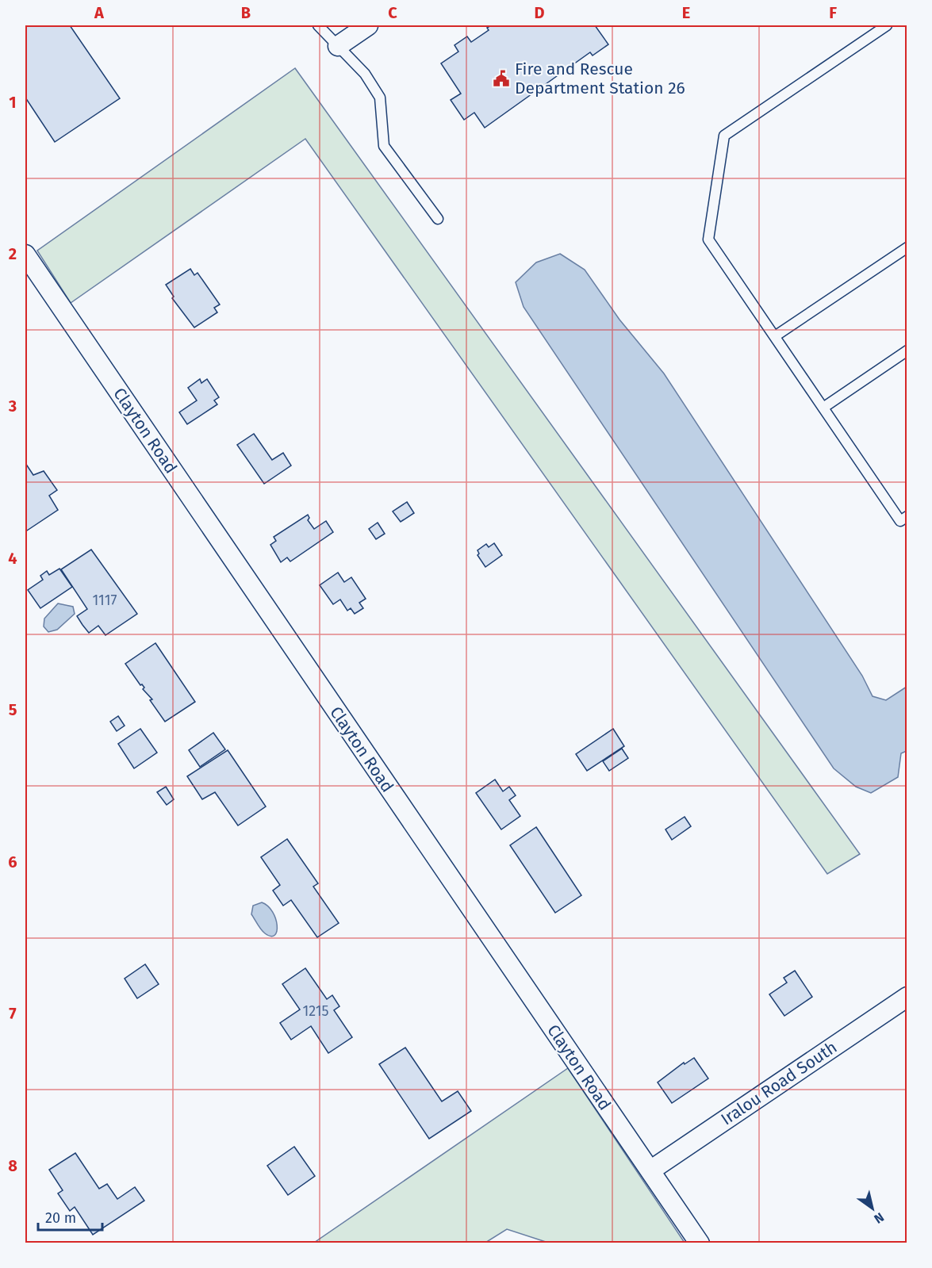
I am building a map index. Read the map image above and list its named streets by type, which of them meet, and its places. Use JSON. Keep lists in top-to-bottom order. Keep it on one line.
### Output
{"streets":{"street":["Clayton Road","Iralou Road South"]},"crossings":[["Clayton Road","Iralou Road South"]],"places":{"public building":["Fire and Rescue Department Station 26"]},"house_numbers":["1117","1215"],"scale_bar":"20 m","north":"bottom right","grid":{"columns":["A","B","C","D","E","F"],"rows":["1","2","3","4","5","6","7","8"]}}
